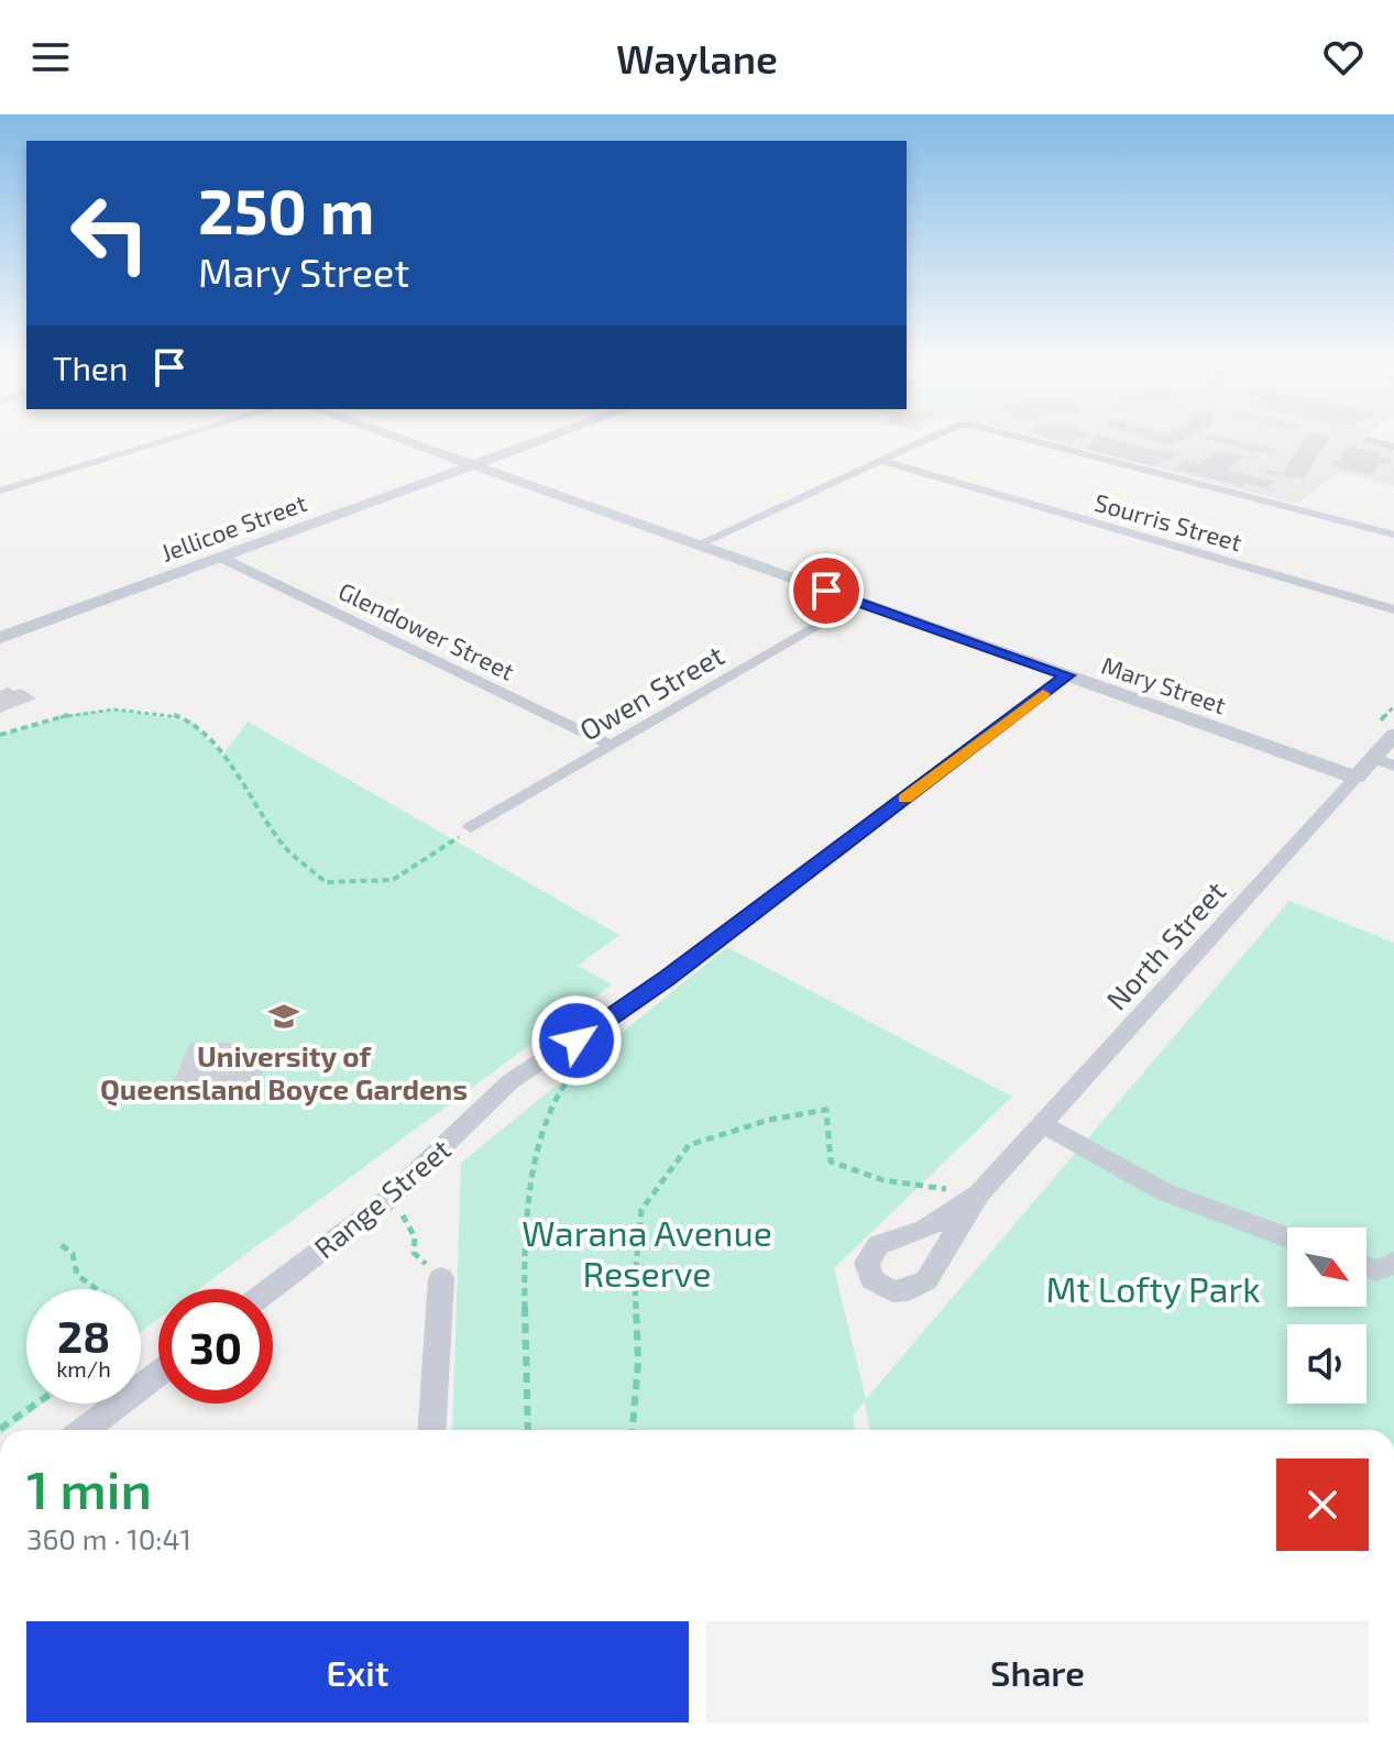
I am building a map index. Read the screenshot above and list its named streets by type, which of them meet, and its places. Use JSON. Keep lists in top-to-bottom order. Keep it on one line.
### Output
{"streets":{"street":["Sourris Street","Jellicoe Street","Glendower Street","Mary Street","Owen Street","North Street","Range Street"]},"crossings":[["Jellicoe Street","Glendower Street"],["Jellicoe Street","Mary Street"],["Glendower Street","Owen Street"],["Mary Street","Owen Street"],["Mary Street","North Street"],["Mary Street","Range Street"]],"parks":["Warana Avenue Reserve","Mt Lofty Park"],"places":{"school or university":["University of Queensland Boyce Gardens"]},"north":"bottom right","page":{"header":"Waylane","turn":["250 m","Mary Street"],"then":"Then","speed":"28 km/h","limit":"30","heading":["1 min","360 m · 10:41"],"buttons":["Exit","Share"]}}
